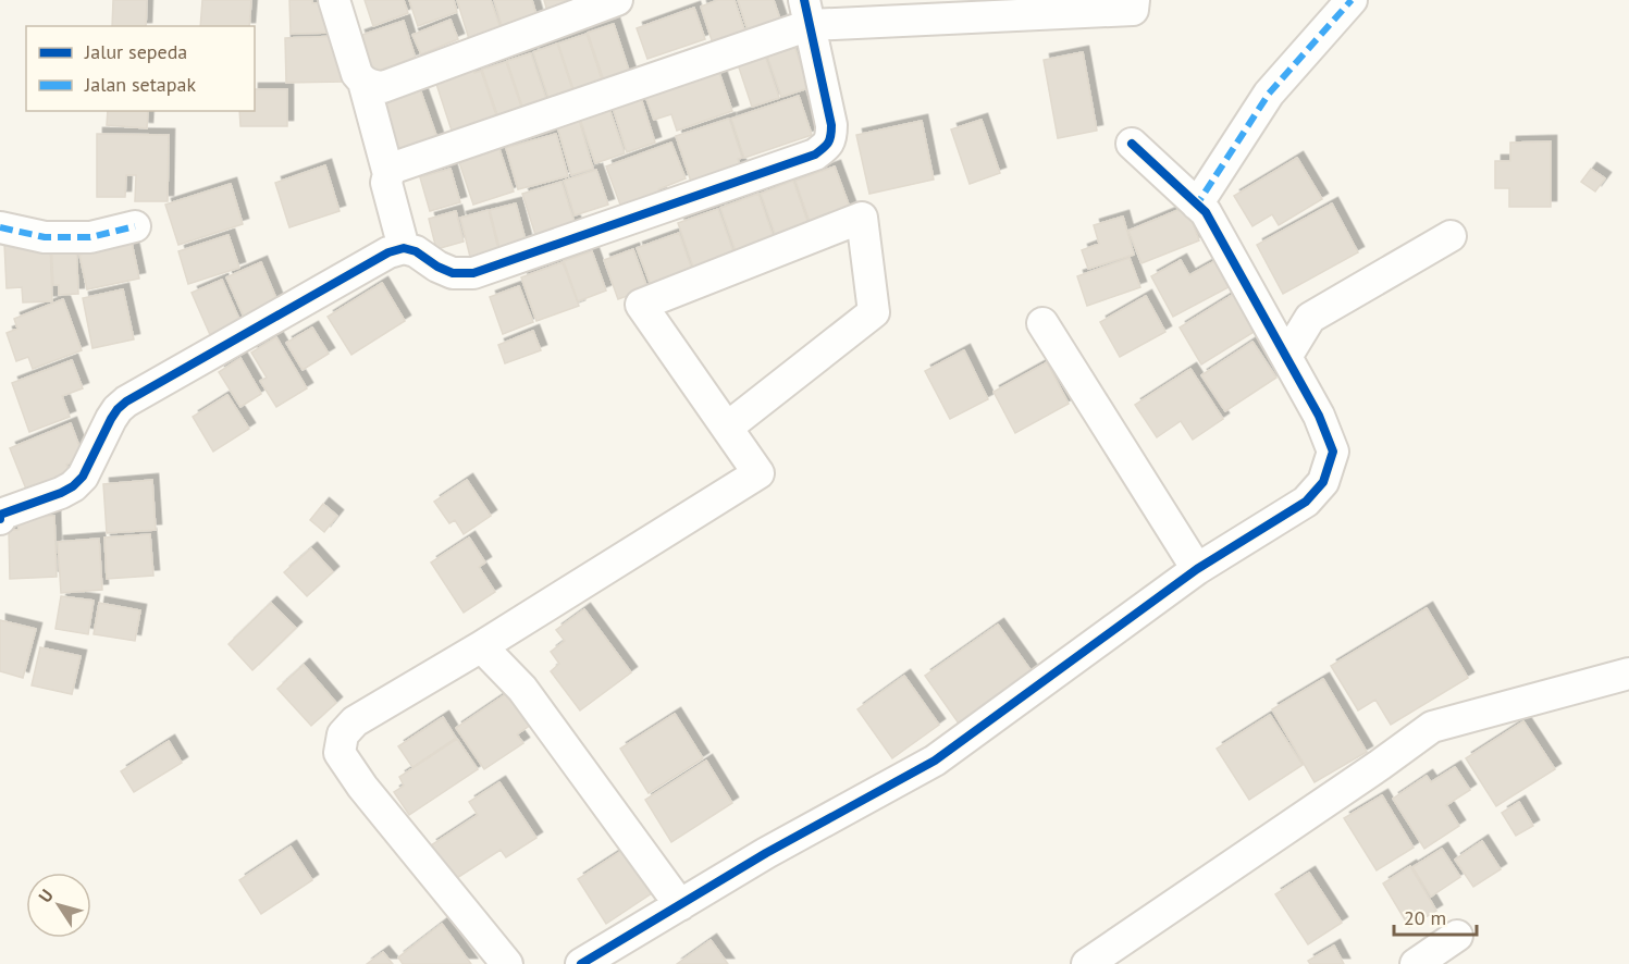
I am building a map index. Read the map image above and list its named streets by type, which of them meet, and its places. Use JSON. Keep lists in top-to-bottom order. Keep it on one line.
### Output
{"legend":["Jalur sepeda","Jalan setapak"],"scale_bar":"20 m","north":"top left"}
